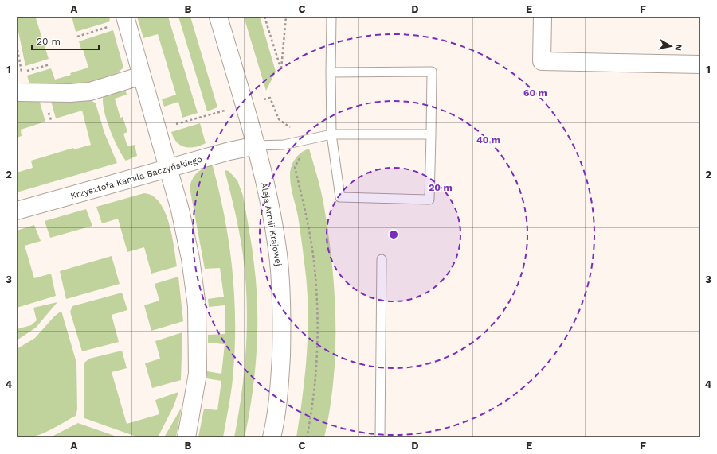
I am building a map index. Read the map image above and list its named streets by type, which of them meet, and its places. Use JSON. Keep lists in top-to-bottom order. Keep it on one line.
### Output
{"streets":{"street":["Krzysztofa Kamila Baczyńskiego","Aleja Armii Krajowej"]},"crossings":[["Krzysztofa Kamila Baczyńskiego","Aleja Armii Krajowej"]],"scale_bar":"20 m","north":"right","grid":{"columns":["A","B","C","D","E","F"],"rows":["1","2","3","4"]},"rings":["60 m","40 m","20 m"]}
